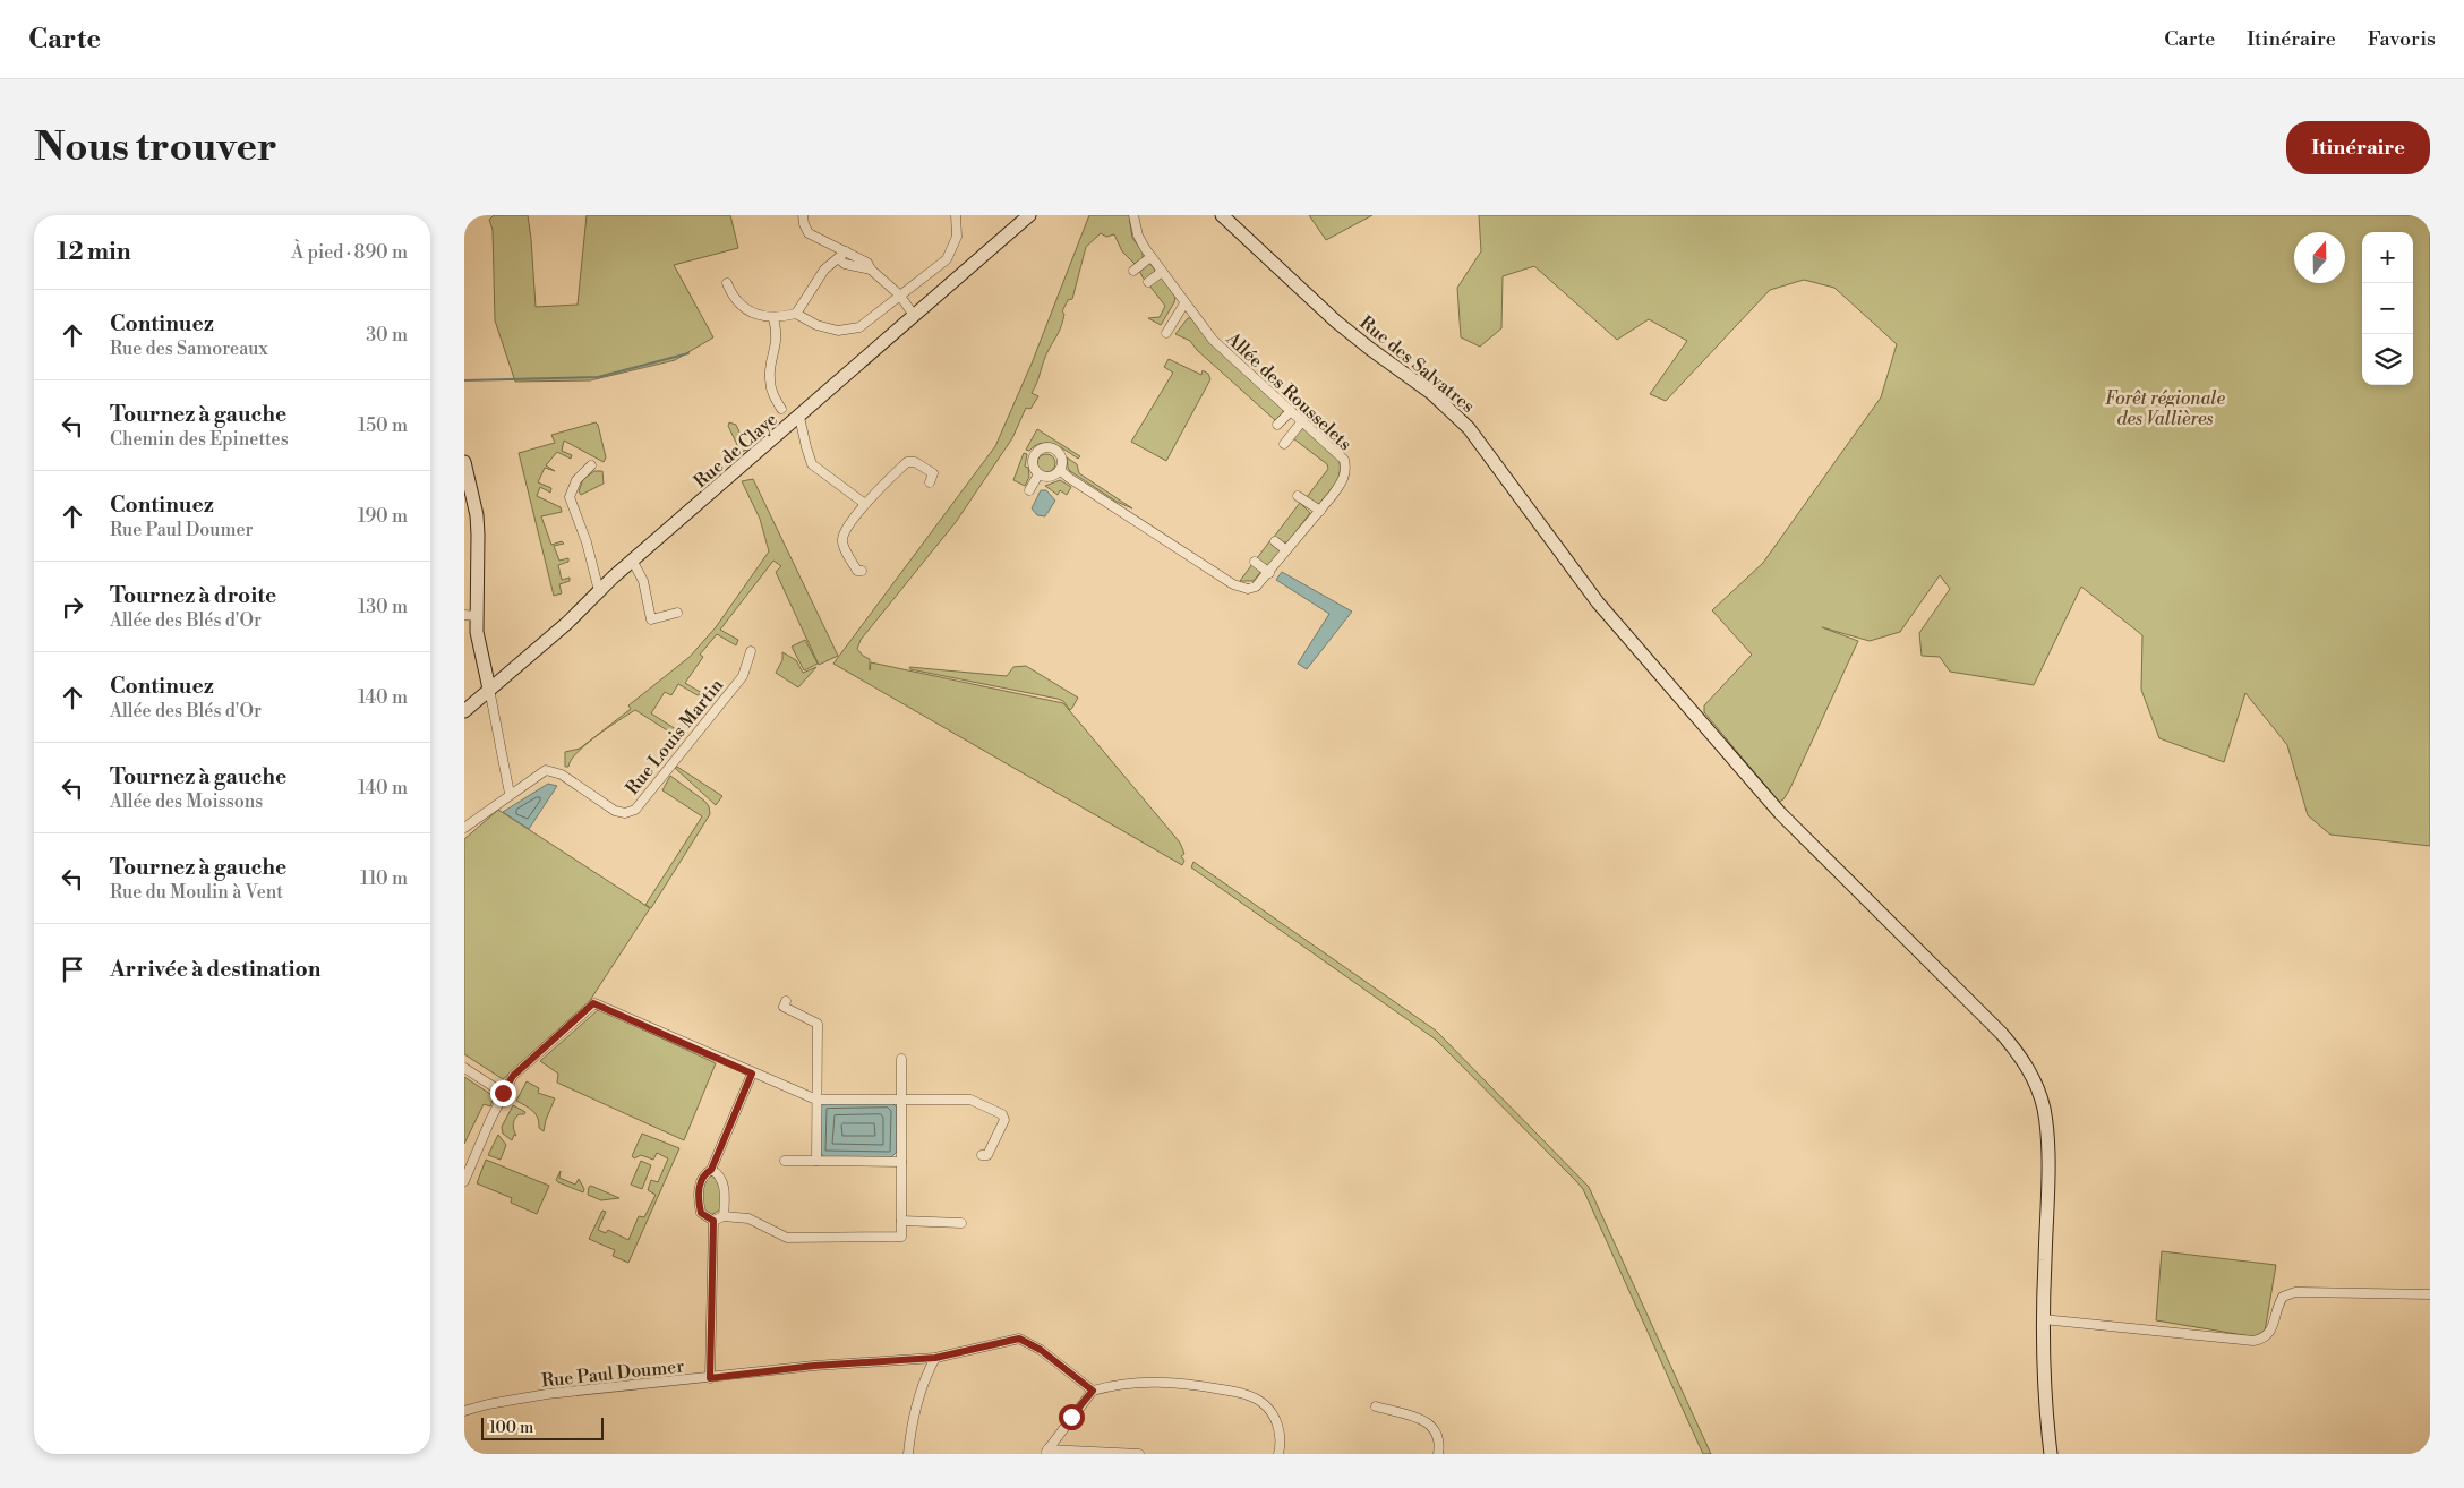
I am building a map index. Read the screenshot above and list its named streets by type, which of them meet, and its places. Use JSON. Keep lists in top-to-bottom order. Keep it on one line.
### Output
{"streets":{"street":["Rue des Salvatres","Allée des Rousselets","Rue de Claye","Rue Louis Martin","Rue Paul Doumer"]},"parks":["Forêt régionale des Vallières"],"scale_bar":"100 m","north":"top","page":{"header":"Carte","nav":["Carte","Itinéraire","Favoris"],"buttons":"Itinéraire","title":"Nous trouver","heading":["12 min","À pied · 890 m"],"map_buttons":["+","−"],"list":[["Continuez","Rue des Samoreaux","30 m"],["Tournez à gauche","Chemin des Epinettes","150 m"],["Continuez","Rue Paul Doumer","190 m"],["Tournez à droite","Allée des Blés d'Or","130 m"],["Continuez","Allée des Blés d'Or","140 m"],["Tournez à gauche","Allée des Moissons","140 m"],["Tournez à gauche","Rue du Moulin à Vent","110 m"],"Arrivée à destination"],"scale":"100 m"}}
